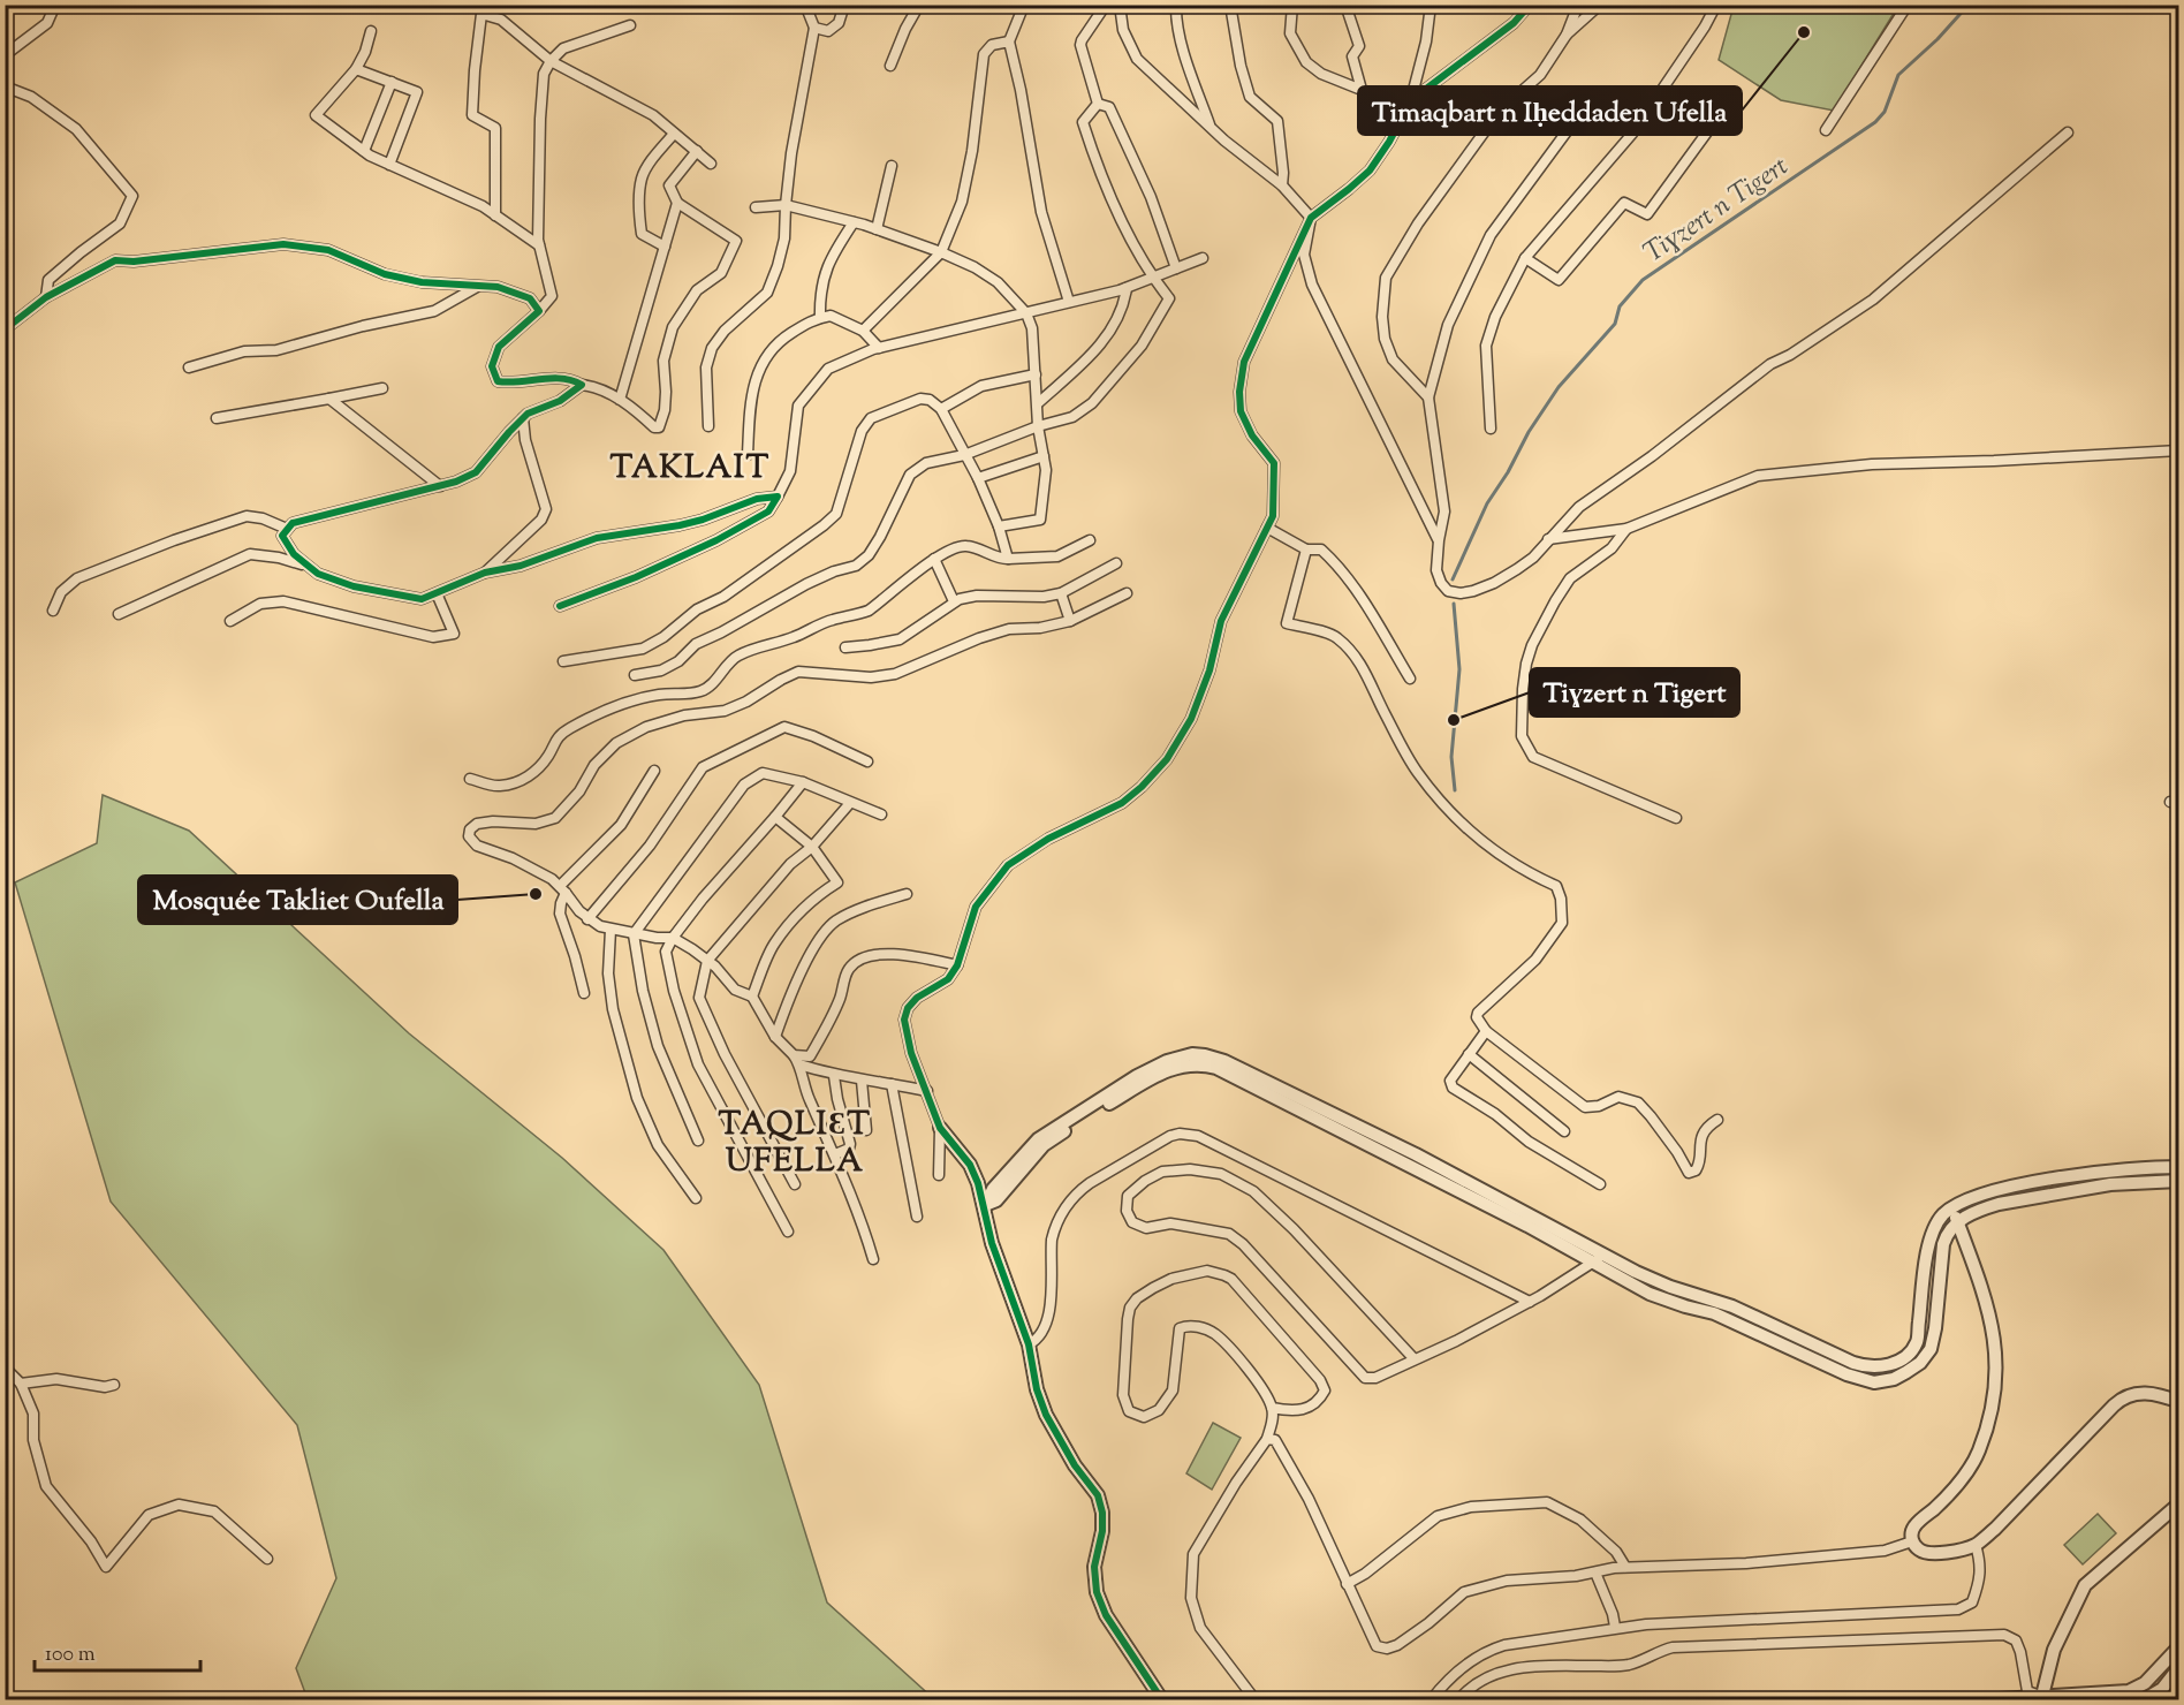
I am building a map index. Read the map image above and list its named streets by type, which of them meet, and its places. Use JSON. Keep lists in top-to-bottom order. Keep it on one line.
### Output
{"districts":["TAKLAIT","TAQLIƐT UFELLA"],"water":["Tiɣzert n Tigert"],"places":["Timaqbart n Iḥeddaden Ufella","Tiɣzert n Tigert","Mosquée Takliet Oufella"],"scale_bar":"100 m"}
